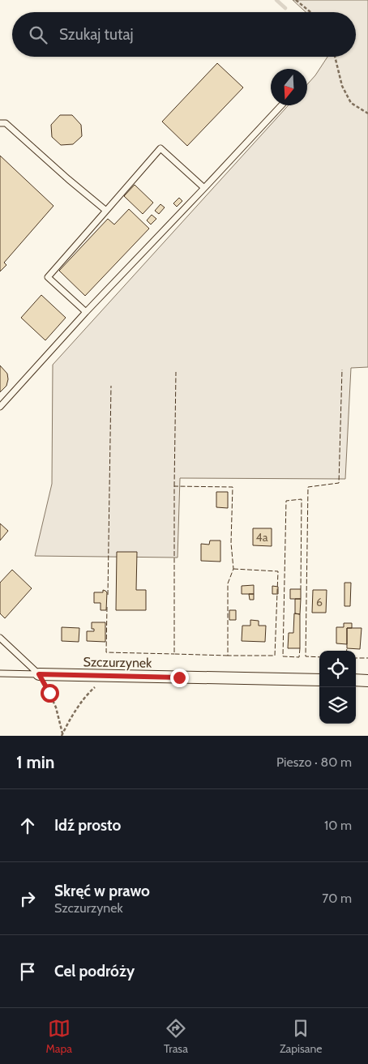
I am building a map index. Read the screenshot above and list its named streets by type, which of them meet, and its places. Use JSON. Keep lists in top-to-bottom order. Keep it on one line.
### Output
{"streets":{"street":["Szczurzynek"]},"house_numbers":["4a","6"],"north":"bottom","page":{"search":"Szukaj tutaj","heading":["1 min","Pieszo · 80 m"],"list":[["Idź prosto","10 m"],["Skręć w prawo","Szczurzynek","70 m"],"Cel podróży"],"nav":["Mapa","Trasa","Zapisane"]}}
